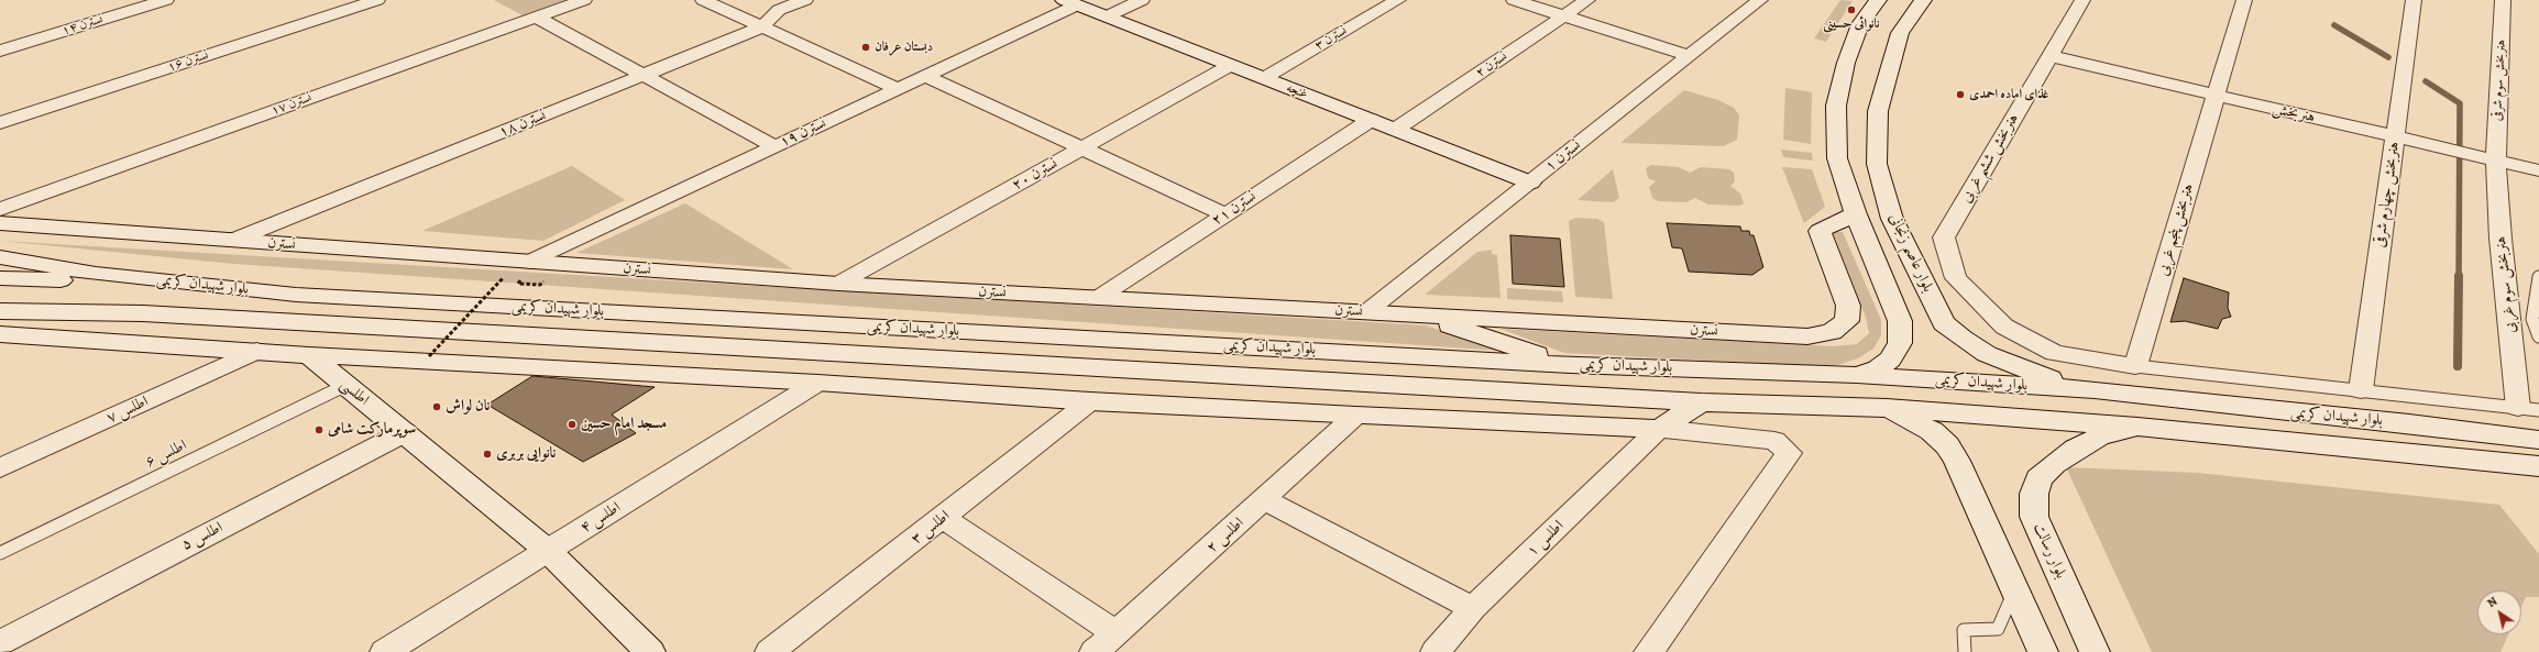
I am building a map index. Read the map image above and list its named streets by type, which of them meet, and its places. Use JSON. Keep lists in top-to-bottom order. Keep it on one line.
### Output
{"streets":{"main road":["غنچه","نسترن","بلوار عاصم زنجانی","بلوار شهیدان کریمی","اطلسی","بلوار رسالت"],"street":["نسترن ۱۴","نسترن ۳","نسترن ۱۶","نسترن ۲","هنربخش سوم شرقی","نسترن ۱۷","هنربخش","نسترن ۱۸","نسترن ۱۹","نسترن ۱","هنربخش ششم غربی","نسترن ۲۰","هنربخش چهارم شرقی","نسترن ۲۱","هنربخش پنجم غربی","هنربخش سوم غربی","اطلس ۷","اطلس ۴","اطلس ۳","اطلس ۲","اطلس ۵","اطلس ۱"],"lane":["اطلس ۶"]},"crossings":[["نسترن ۳","غنچه"],["نسترن ۲","غنچه"],["هنربخش سوم شرقی","هنربخش"],["هنربخش سوم شرقی","هنربخش سوم غربی"],["غنچه","نسترن ۱۹"],["غنچه","نسترن ۱"],["غنچه","نسترن ۲۰"],["غنچه","نسترن ۲۱"],["هنربخش","هنربخش ششم غربی"],["هنربخش","هنربخش چهارم شرقی"],["هنربخش","هنربخش پنجم غربی"],["هنربخش","هنربخش سوم غربی"],["نسترن ۱۸","نسترن"],["نسترن ۱۹","نسترن"],["نسترن ۱","نسترن"],["هنربخش ششم غربی","هنربخش پنجم غربی"],["نسترن ۲۰","نسترن"],["نسترن ۲۱","نسترن"],["بلوار عاصم زنجانی","بلوار شهیدان کریمی"],["بلوار شهیدان کریمی","بلوار رسالت"],["اطلسی","اطلس ۶"],["اطلسی","اطلس ۴"],["اطلسی","اطلس ۵"]],"places":["نانوائی حسینی","دبستان عرفان","غذای اماده احمدی","نان لواش","مسجد امام حسین","سوپرمارکت شامی","نانوایی بربری"],"north":"top left"}
